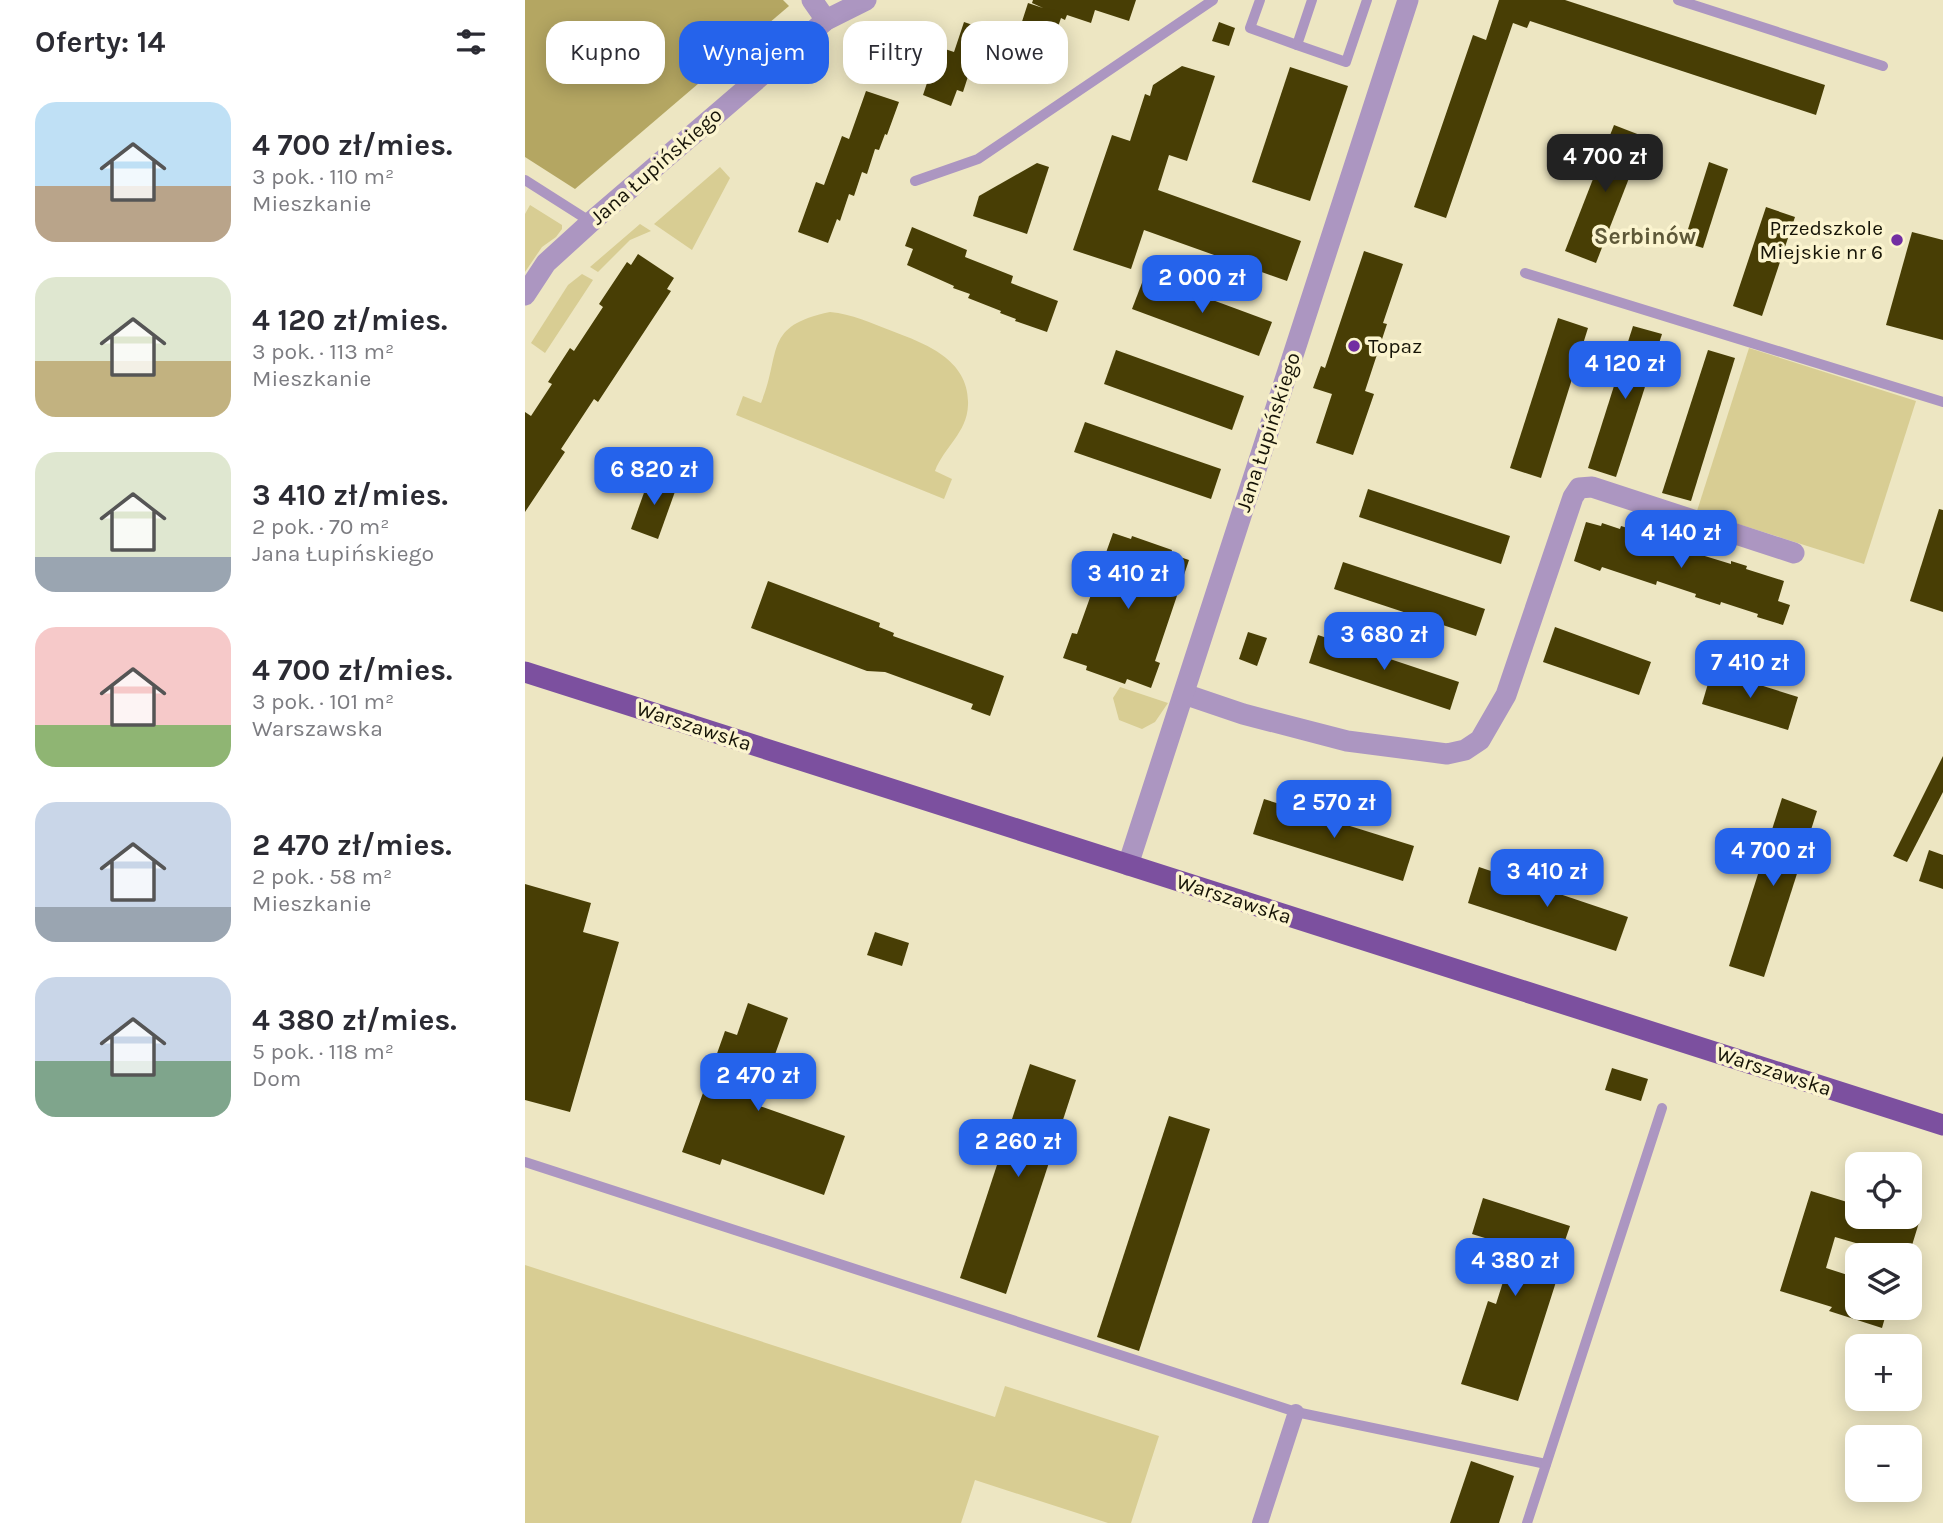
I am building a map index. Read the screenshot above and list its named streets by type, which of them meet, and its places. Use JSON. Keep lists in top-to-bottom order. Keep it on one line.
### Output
{"streets":{"main road":["Warszawska"],"street":["Jana Łupińskiego"]},"crossings":[["Jana Łupińskiego","Warszawska"]],"districts":["Serbinów"],"places":["Przedszkole Miejskie nr 6","Topaz"],"page":{"heading":"Oferty: 14","chip":["Kupno","Wynajem","Filtry","Nowe"],"list":[{"name":"4 700 zł/mies.","note":"3 pok. · 110 m² · Mieszkanie"},{"name":"4 120 zł/mies.","note":"3 pok. · 113 m² · Mieszkanie"},{"name":"3 410 zł/mies.","note":"2 pok. · 70 m² · Jana Łupińskiego"},{"name":"4 700 zł/mies.","note":"3 pok. · 101 m² · Warszawska"},{"name":"2 470 zł/mies.","note":"2 pok. · 58 m² · Mieszkanie"},{"name":"4 380 zł/mies.","note":"5 pok. · 118 m² · Dom"}],"price":["4 700 zł","2 000 zł","4 120 zł","6 820 zł","4 140 zł","3 410 zł","3 680 zł","7 410 zł","2 570 zł","4 700 zł","3 410 zł","2 470 zł","2 260 zł","4 380 zł"],"map_buttons":["+","−"]}}
